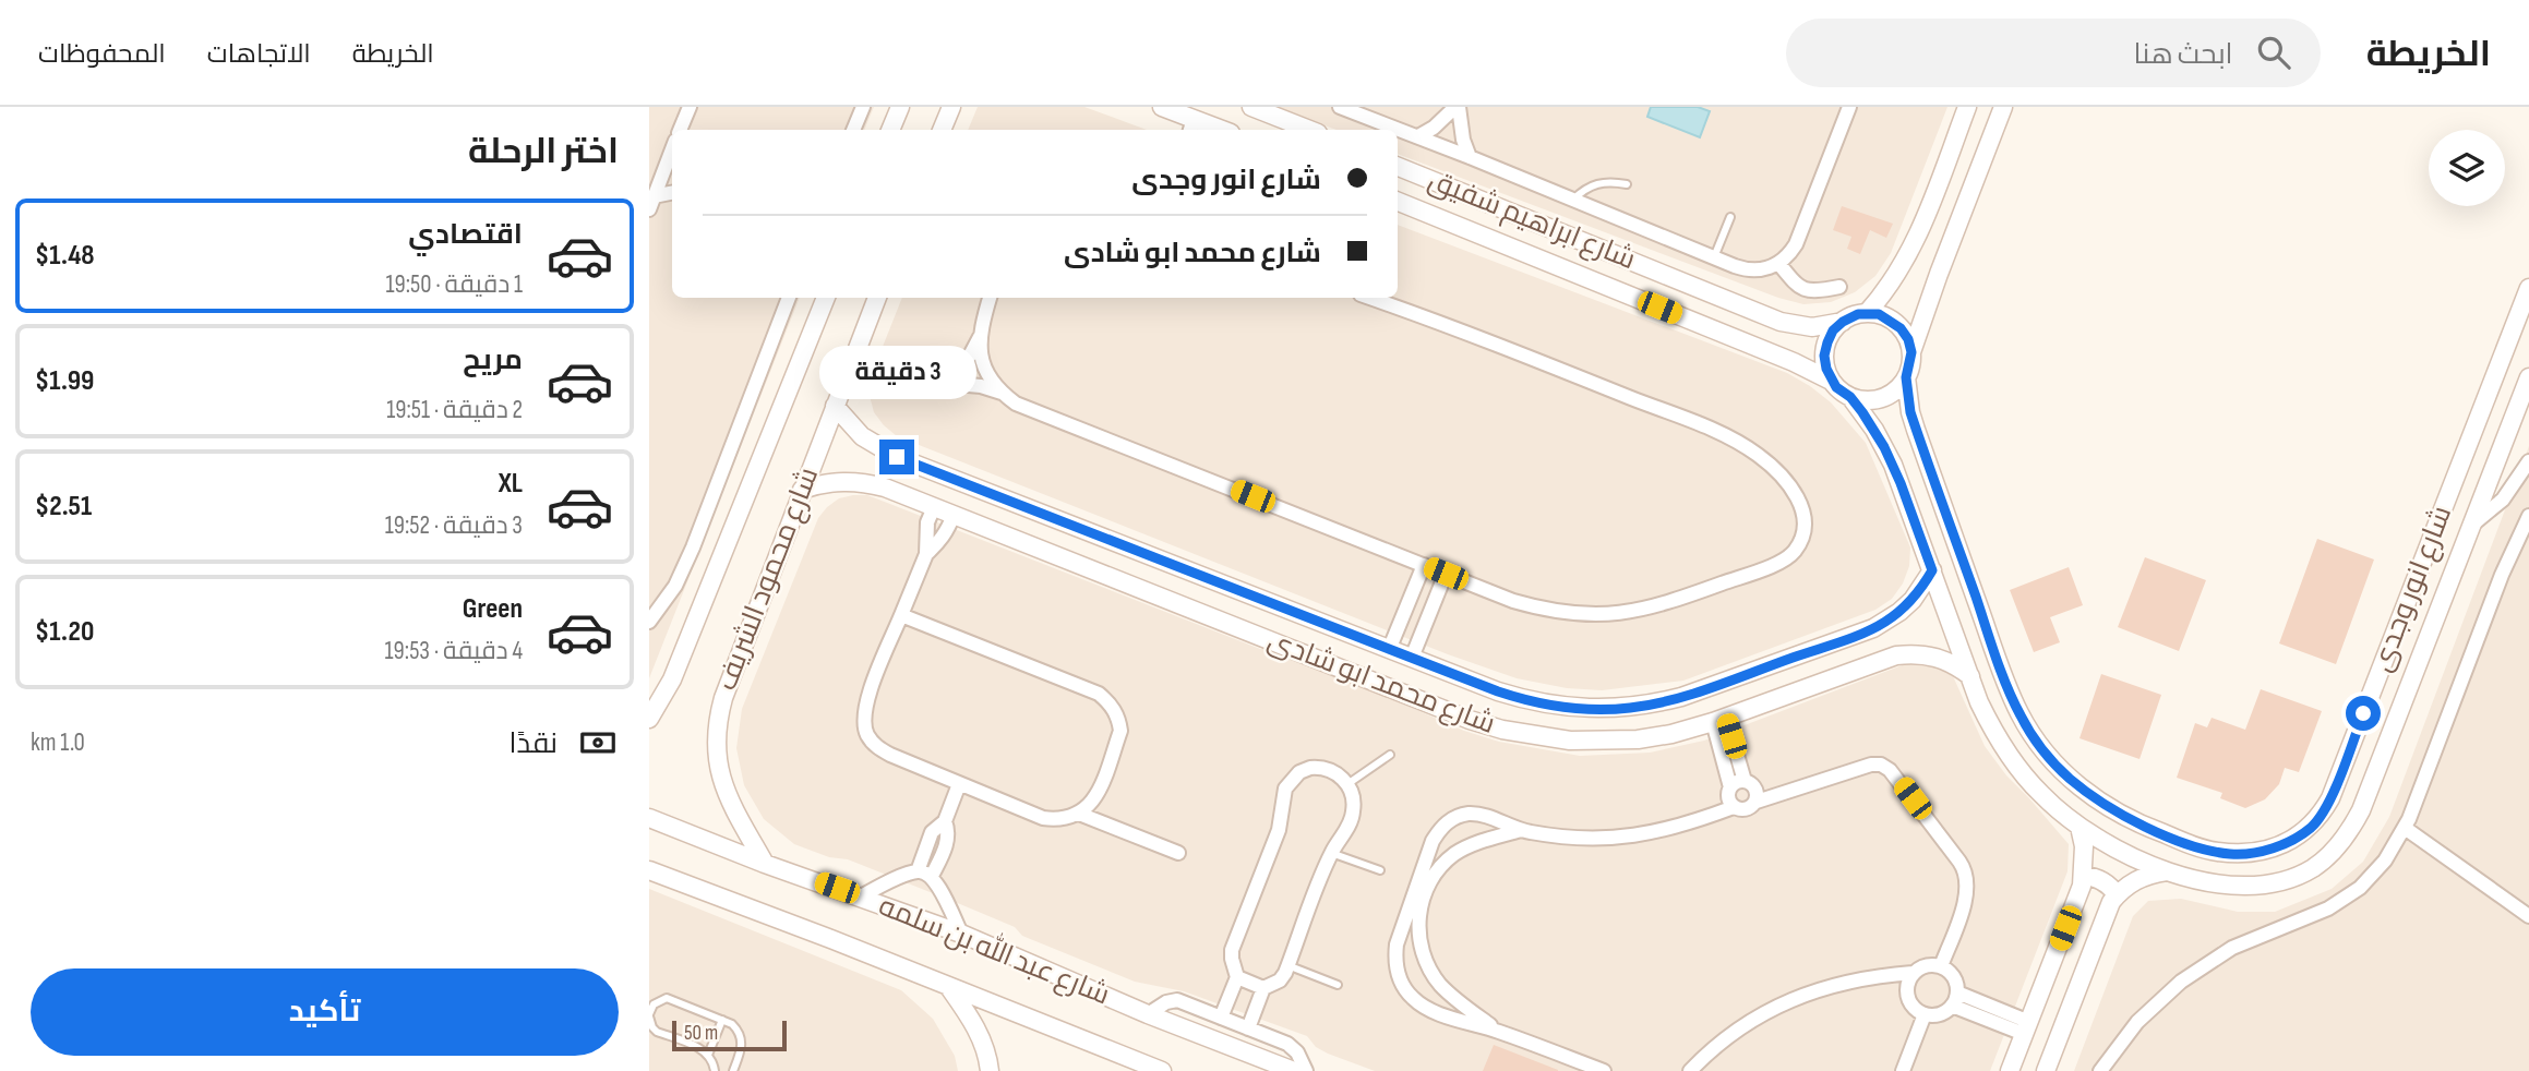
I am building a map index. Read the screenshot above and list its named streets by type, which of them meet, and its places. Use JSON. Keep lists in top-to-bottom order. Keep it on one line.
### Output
{"streets":{"street":["شارع ابراهيم شفيق","شارع محمود الشريف","شارع انور وجدى","شارع محمد ابو شادى","شارع عبد الله بن سلمه"]},"crossings":[["شارع ابراهيم شفيق","شارع انور وجدى"],["شارع محمود الشريف","شارع محمد ابو شادى"],["شارع محمود الشريف","شارع عبد الله بن سلمه"],["شارع انور وجدى","شارع محمد ابو شادى"]],"scale_bar":"50 m","page":{"header":"الخريطة","search":"ابحث هنا","nav":["الخريطة","الاتجاهات","المحفوظات"],"heading":"اختر الرحلة","banner":["شارع انور وجدى","شارع محمد ابو شادى"],"list":[{"name":"اقتصادي","note":"1 دقيقة · 19:50","value":"$1.48"},{"name":"مريح","note":"2 دقيقة · 19:51","value":"$1.99"},{"name":"XL","note":"3 دقيقة · 19:52","value":"$2.51"},{"name":"Green","note":"4 دقيقة · 19:53","value":"$1.20"}],"bubble":"3 دقيقة","pay":["نقدًا","1.0 km"],"buttons":"تأكيد","scale":"50 m"}}
